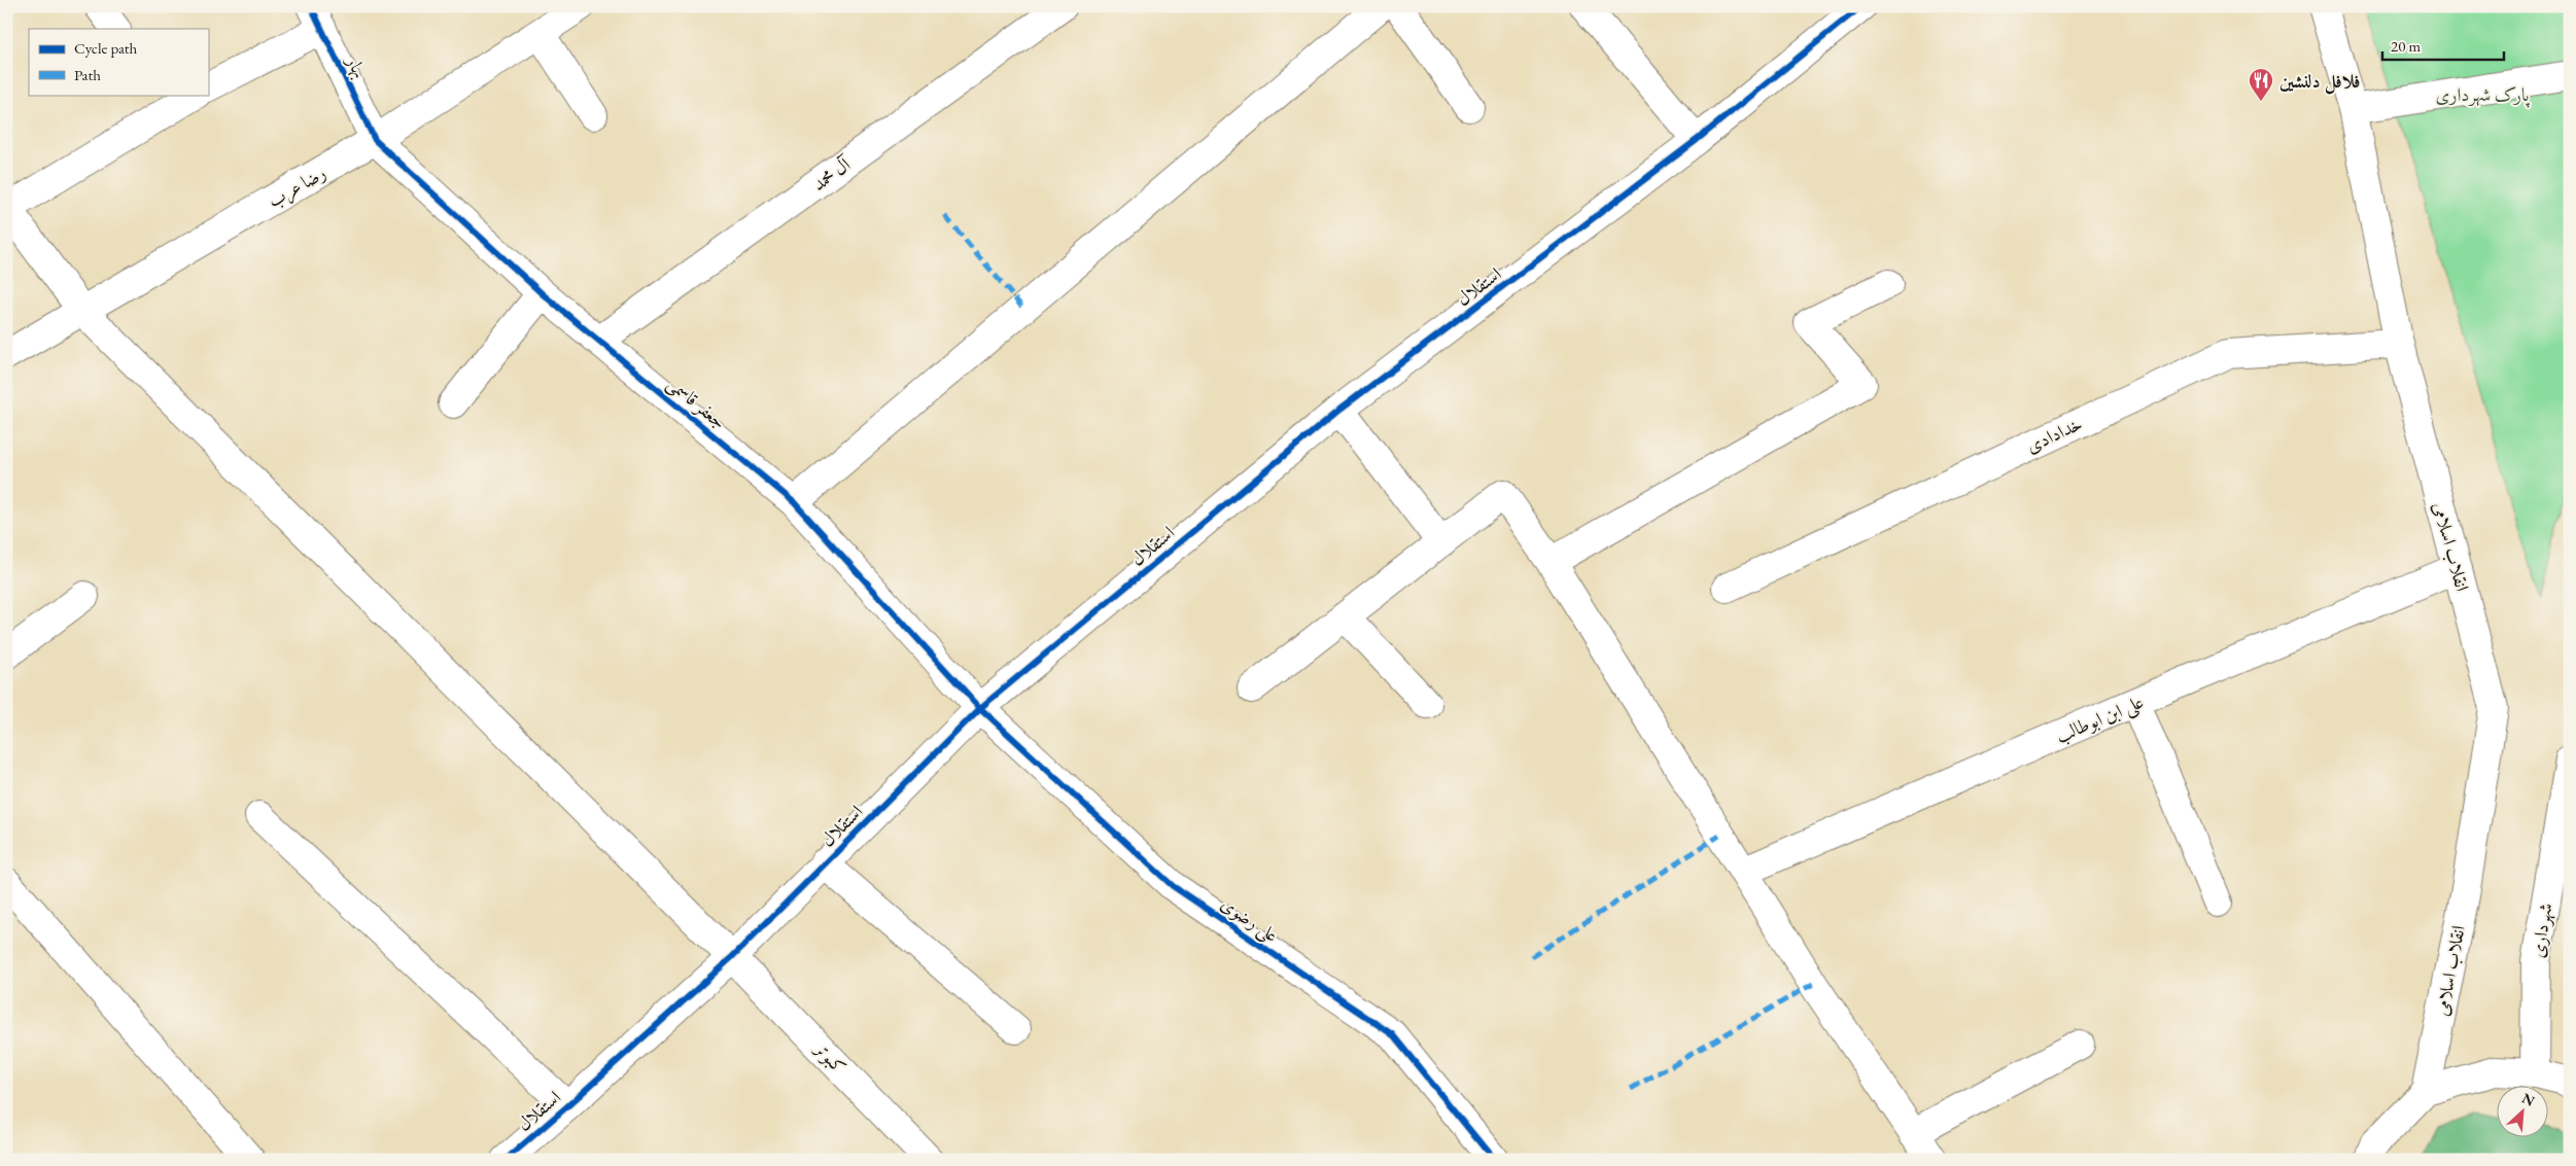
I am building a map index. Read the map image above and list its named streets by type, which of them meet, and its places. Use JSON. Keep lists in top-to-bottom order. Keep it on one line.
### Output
{"streets":{"street":["بهار","آل محمد","رضا عرب","استقلال","جعفر قاسمی","خدادادی","انقلاب اسلامی","علی ابن ابوطالب","علی رضوی","شهرداری","کبوتر"]},"crossings":[["بهار","رضا عرب"],["بهار","جعفر قاسمی"],["آل محمد","جعفر قاسمی"],["رضا عرب","جعفر قاسمی"],["رضا عرب","کبوتر"],["استقلال","جعفر قاسمی"],["استقلال","علی رضوی"],["استقلال","کبوتر"],["جعفر قاسمی","علی رضوی"],["خدادادی","انقلاب اسلامی"],["انقلاب اسلامی","علی ابن ابوطالب"]],"parks":["پارک شهرداری"],"places":{"restaurant":["فلافل دلنشین"]},"legend":["Cycle path","Path"],"scale_bar":"20 m","north":"top right"}
